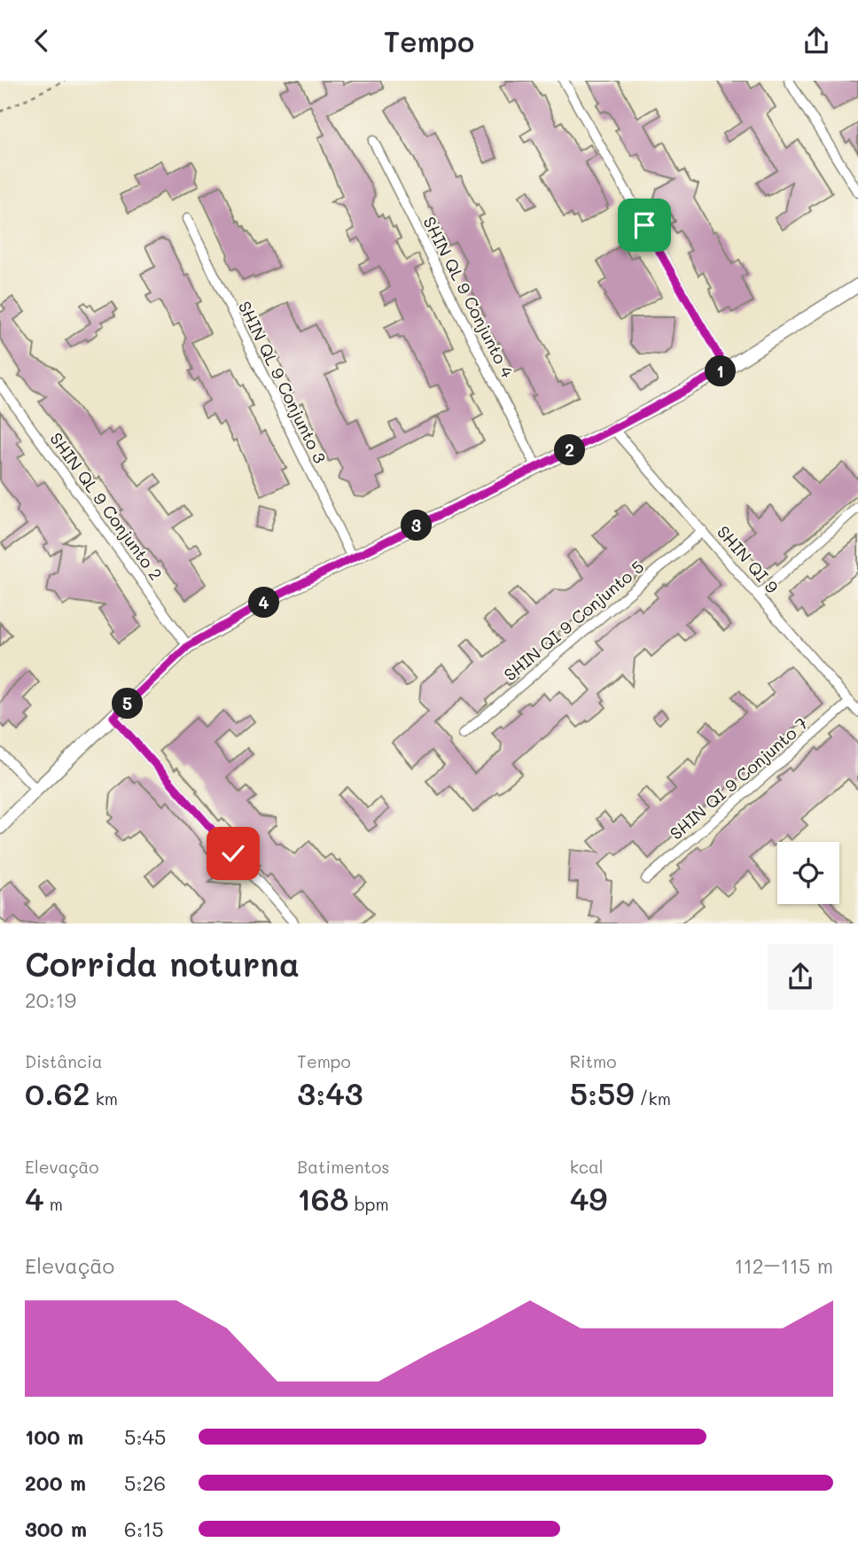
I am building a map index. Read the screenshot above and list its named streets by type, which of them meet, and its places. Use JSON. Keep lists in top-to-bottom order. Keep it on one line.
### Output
{"streets":{"street":["SHIN QL 9 Conjunto 4","SHIN QL 9 Conjunto 3","SHIN QL 9 Conjunto 2","SHIN QI 9","SHIN QI 9 Conjunto 5","SHIN QI 9 Conjunto 7"]},"crossings":[["SHIN QI 9","SHIN QI 9 Conjunto 5"],["SHIN QI 9","SHIN QI 9 Conjunto 7"]],"page":{"header":"Tempo","pins":["1","2","3","4","5"],"heading":["Corrida noturna","20:19"],"stats":[["Distância","0.62 km"],["Tempo","3:43"],["Ritmo","5:59 /km"],["Elevação","4 m"],["Batimentos","168 bpm"],["kcal","49"]],"chart":["Elevação","112–115 m"],"list":[{"name":"100 m","note":"5:45"},{"name":"200 m","note":"5:26"},{"name":"300 m","note":"6:15"}]}}
